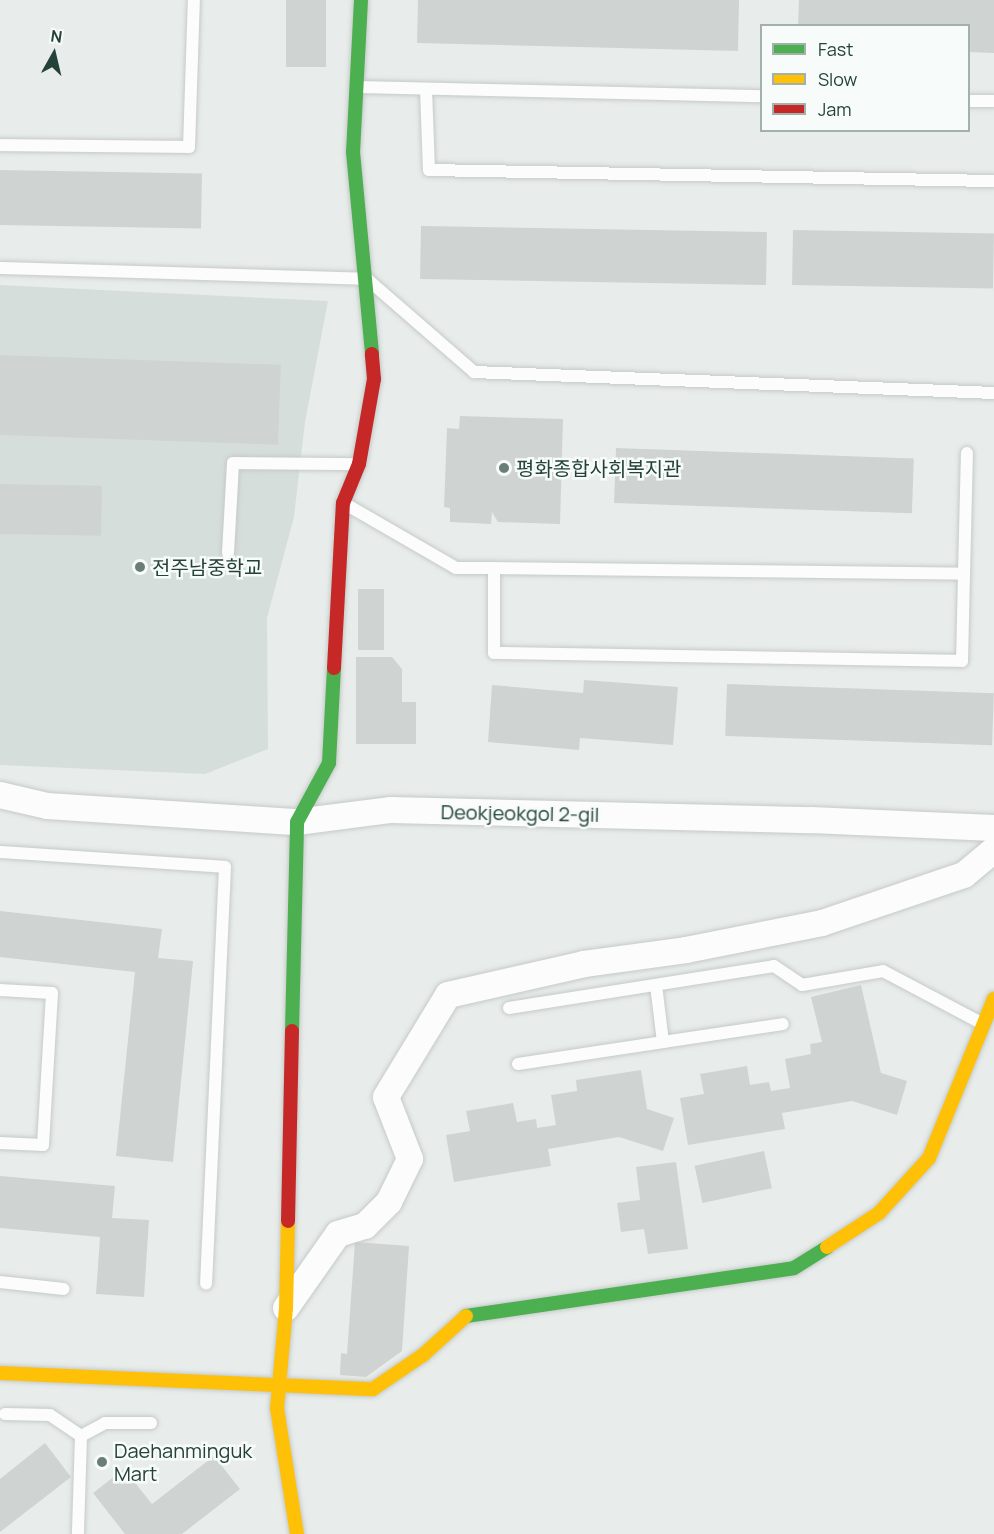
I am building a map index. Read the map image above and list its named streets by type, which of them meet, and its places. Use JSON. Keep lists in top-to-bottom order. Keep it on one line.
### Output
{"streets":{"street":["Deokjeokgol 2-gil"]},"places":["평화종합사회복지관","전주남중학교","Daehanminguk Mart"],"legend":["Fast","Slow","Jam"],"north":"top"}
